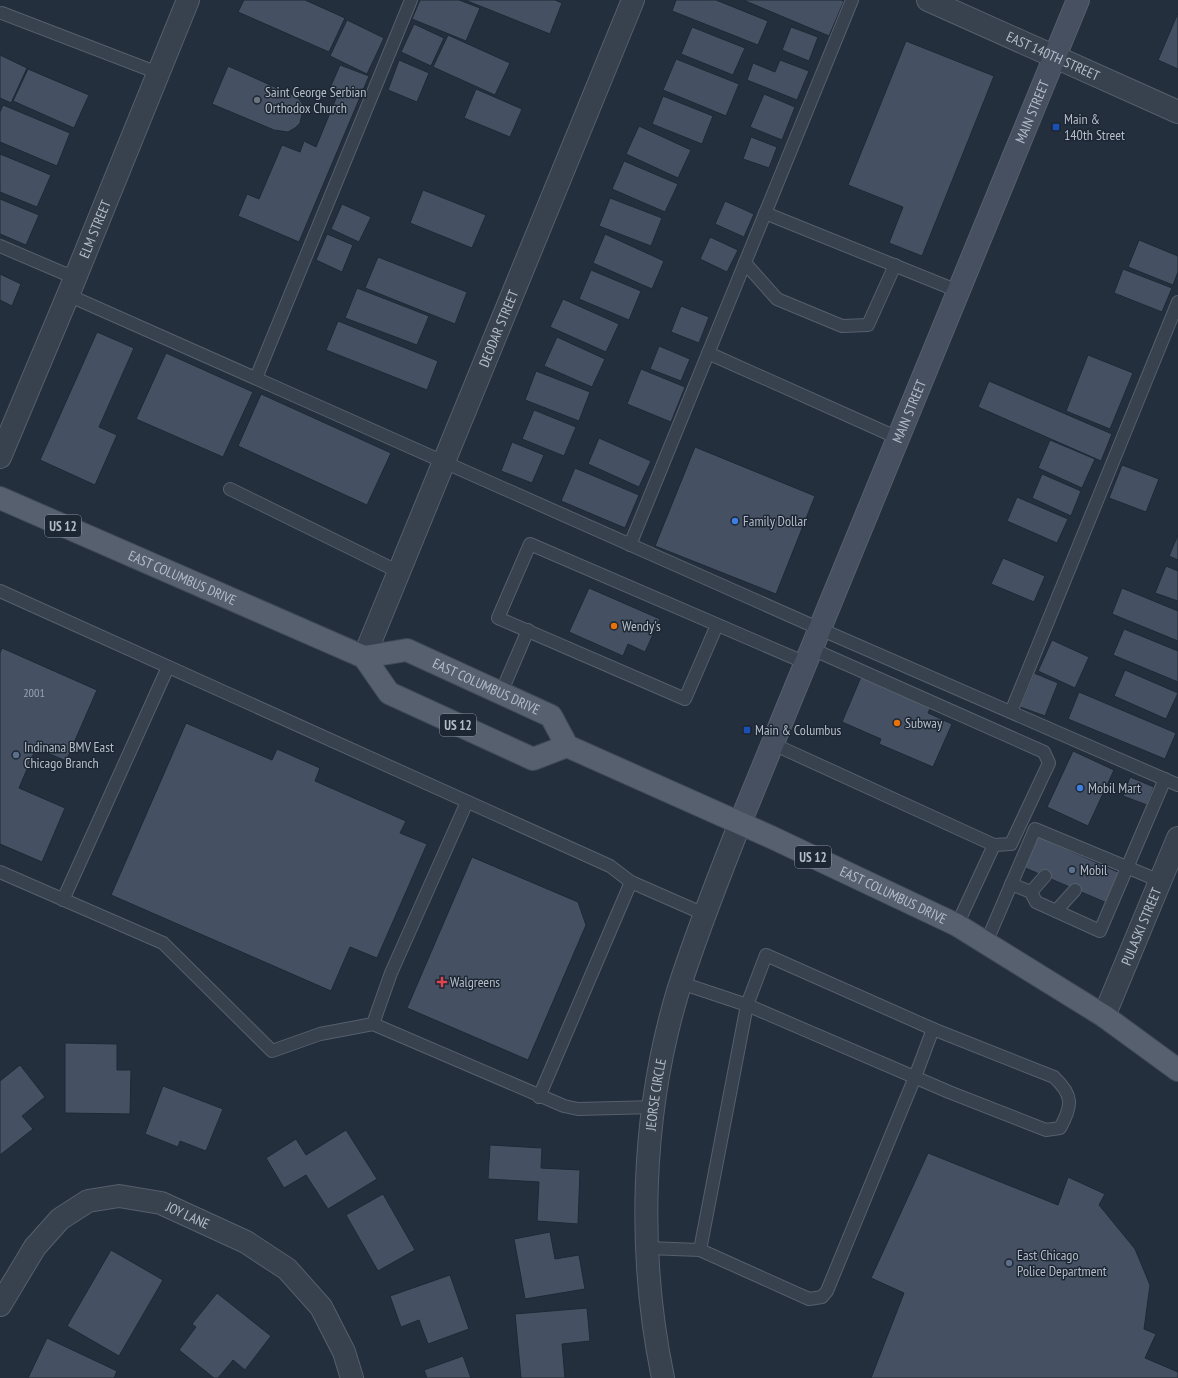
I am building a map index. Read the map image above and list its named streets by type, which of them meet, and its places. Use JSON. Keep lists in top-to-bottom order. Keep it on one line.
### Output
{"streets":{"main road":["US 12","EAST COLUMBUS DRIVE"],"street":["EAST 140TH STREET","MAIN STREET","ELM STREET","DEODAR STREET","PULASKI STREET","JEORSE CIRCLE","JOY LANE"]},"crossings":[["EAST 140TH STREET","MAIN STREET"],["MAIN STREET","EAST COLUMBUS DRIVE"],["MAIN STREET","JEORSE CIRCLE"],["DEODAR STREET","US 12"],["DEODAR STREET","EAST COLUMBUS DRIVE"],["US 12","EAST COLUMBUS DRIVE"],["EAST COLUMBUS DRIVE","PULASKI STREET"],["EAST COLUMBUS DRIVE","JEORSE CIRCLE"]],"places":{"other":["Saint George Serbian Orthodox Church","Family Dollar","Wendy's","Subway","Indinana BMV East Chicago Branch","Mobil Mart","Mobil","East Chicago Police Department"],"transit":["Main & 140th Street","Main & Columbus"],"health":["Walgreens"]},"house_numbers":["2001"]}
